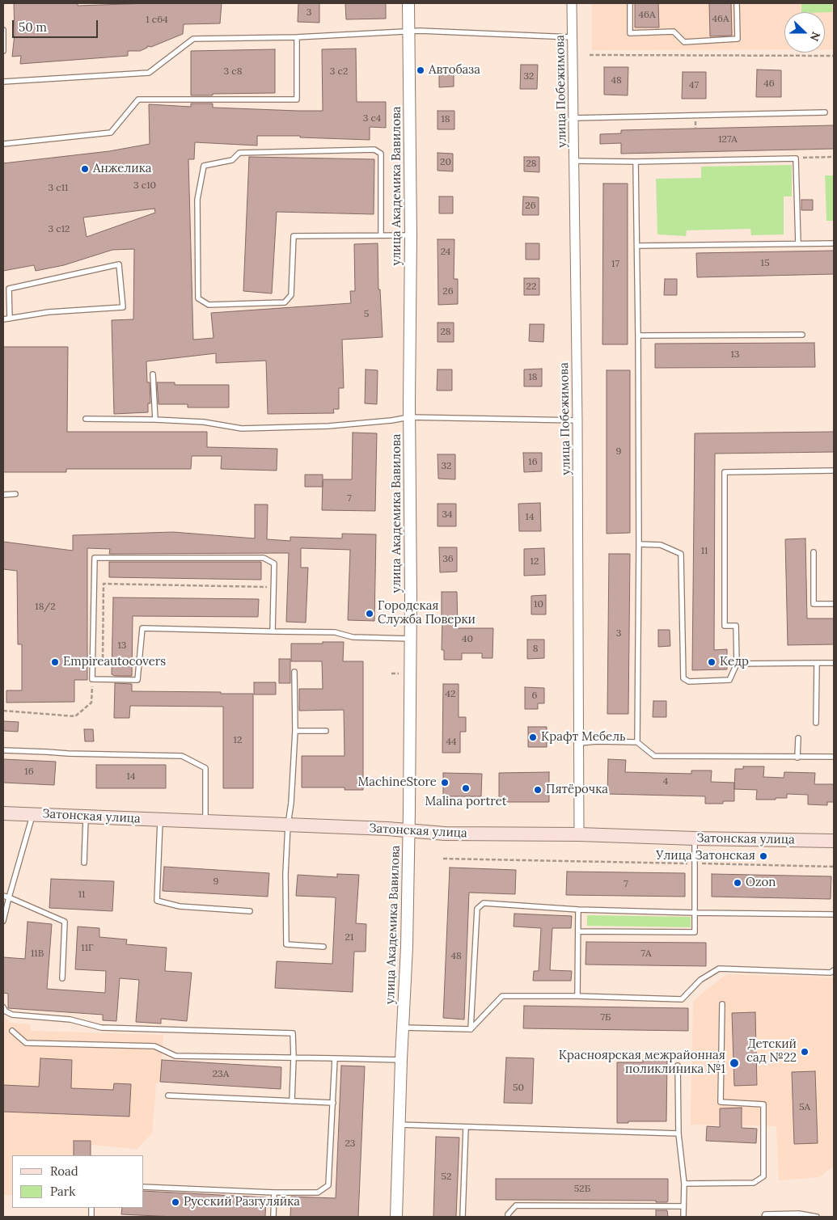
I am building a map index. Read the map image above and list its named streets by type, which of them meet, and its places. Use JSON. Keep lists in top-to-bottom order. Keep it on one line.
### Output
{"streets":{"main road":["Затонская улица"],"street":["улица Побежимова","улица Академика Вавилова"]},"crossings":[["улица Побежимова","Затонская улица"],["улица Академика Вавилова","Затонская улица"]],"places":["Автобаза","Анжелика","Городская Служба Поверки","Empireautocovers","Кедр","Крафт Мебель","MachineStore","Malina portret","Пятёрочка","Улица Затонская","Ozon","Детский сад №22","Красноярская межрайонная поликлиника №1","Русский Разгуляйка"],"house_numbers":["3","46А","46А","1 с64","3 с8","3 с2","32","48","46","47","3 с4","18","127А","20","28","3 с10","3 с11","26","3 с12","24","15","17","22","26","5","28","13","18","9","16","32","7","34","14","11","36","12","10","18/2","3","40","13","8","42","6","12","44","16","14","4","9","7","11","21","11Г","11В","7А","48","7Б","23А","50","5А","23","52","52Б"],"legend":["Road","Park"],"scale_bar":"50 m","north":"right"}
